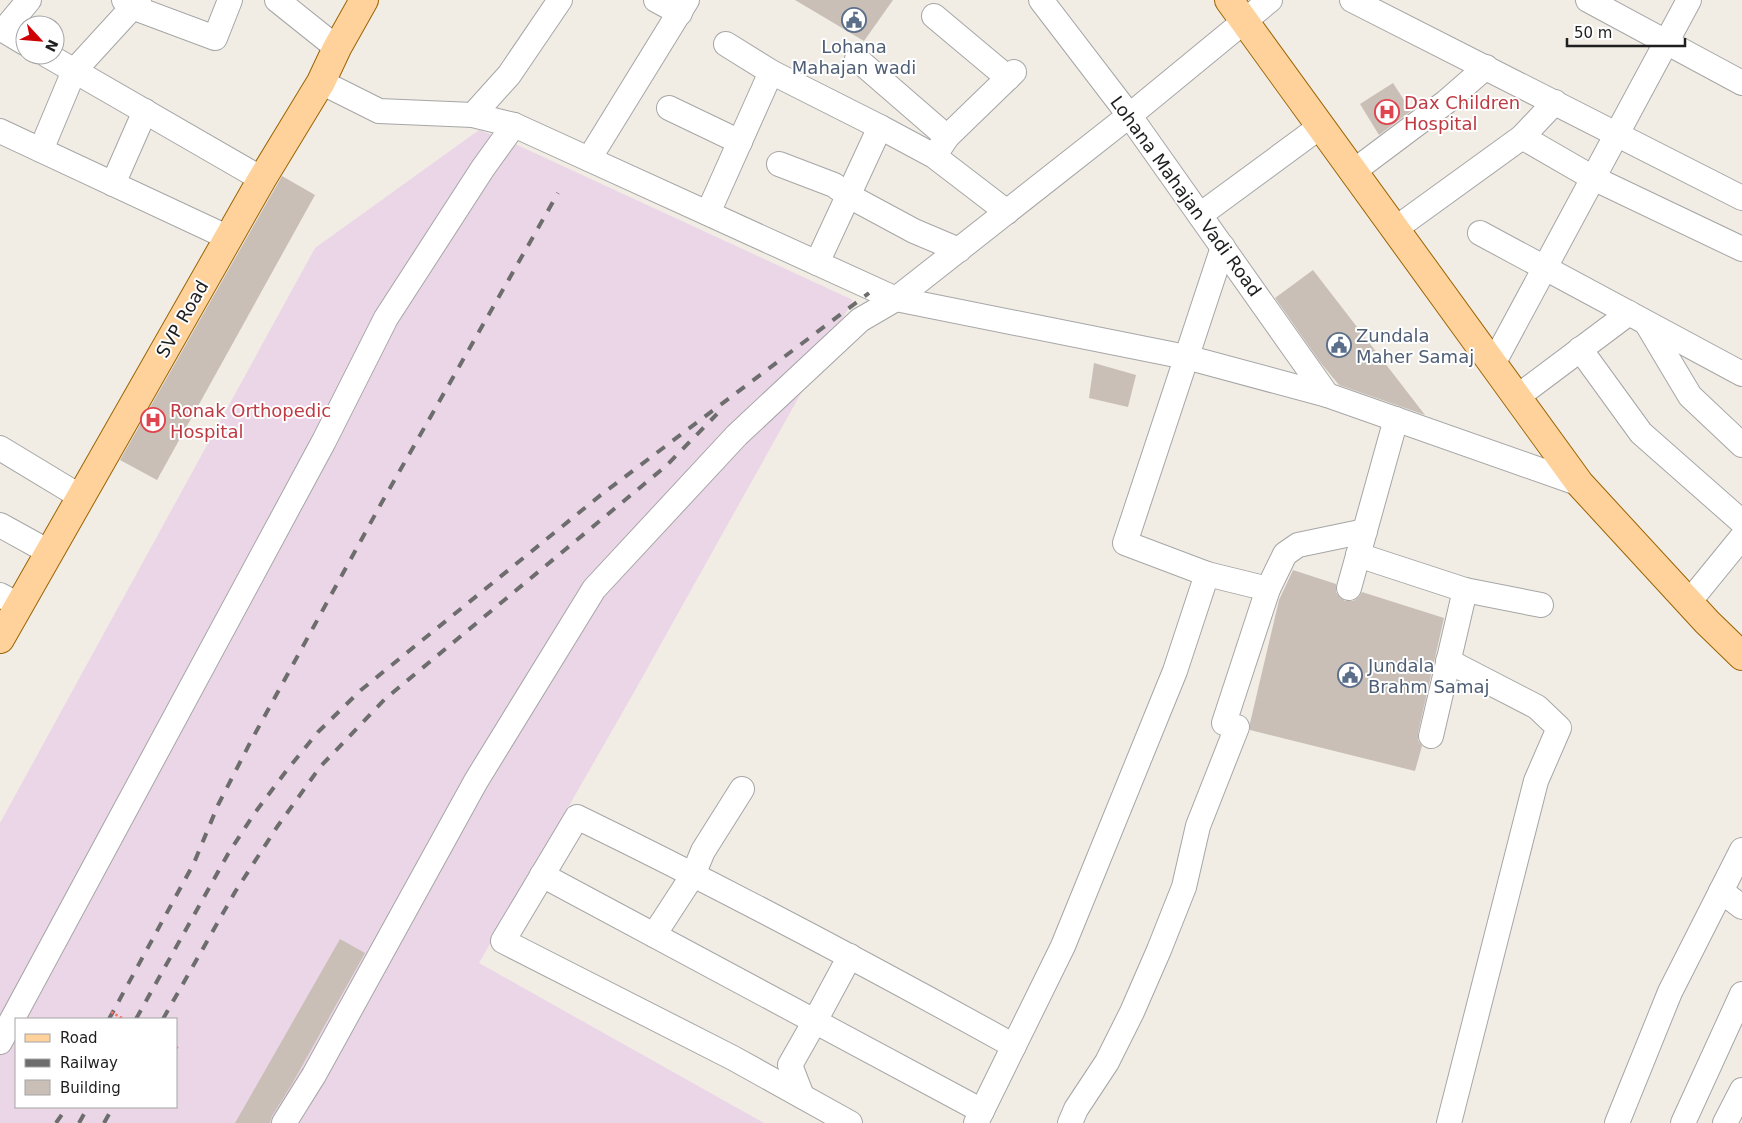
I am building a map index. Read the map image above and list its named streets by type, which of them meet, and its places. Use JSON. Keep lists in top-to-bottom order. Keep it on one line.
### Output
{"streets":{"main road":["SVP Road"],"street":["Lohana Mahajan Vadi Road"]},"places":{"public building":["Lohana Mahajan wadi","Zundala Maher Samaj","Jundala Brahm Samaj"],"hospital":["Dax Children Hospital","Ronak Orthopedic Hospital"]},"legend":["Road","Railway","Building"],"scale_bar":"50 m","north":"bottom right"}
